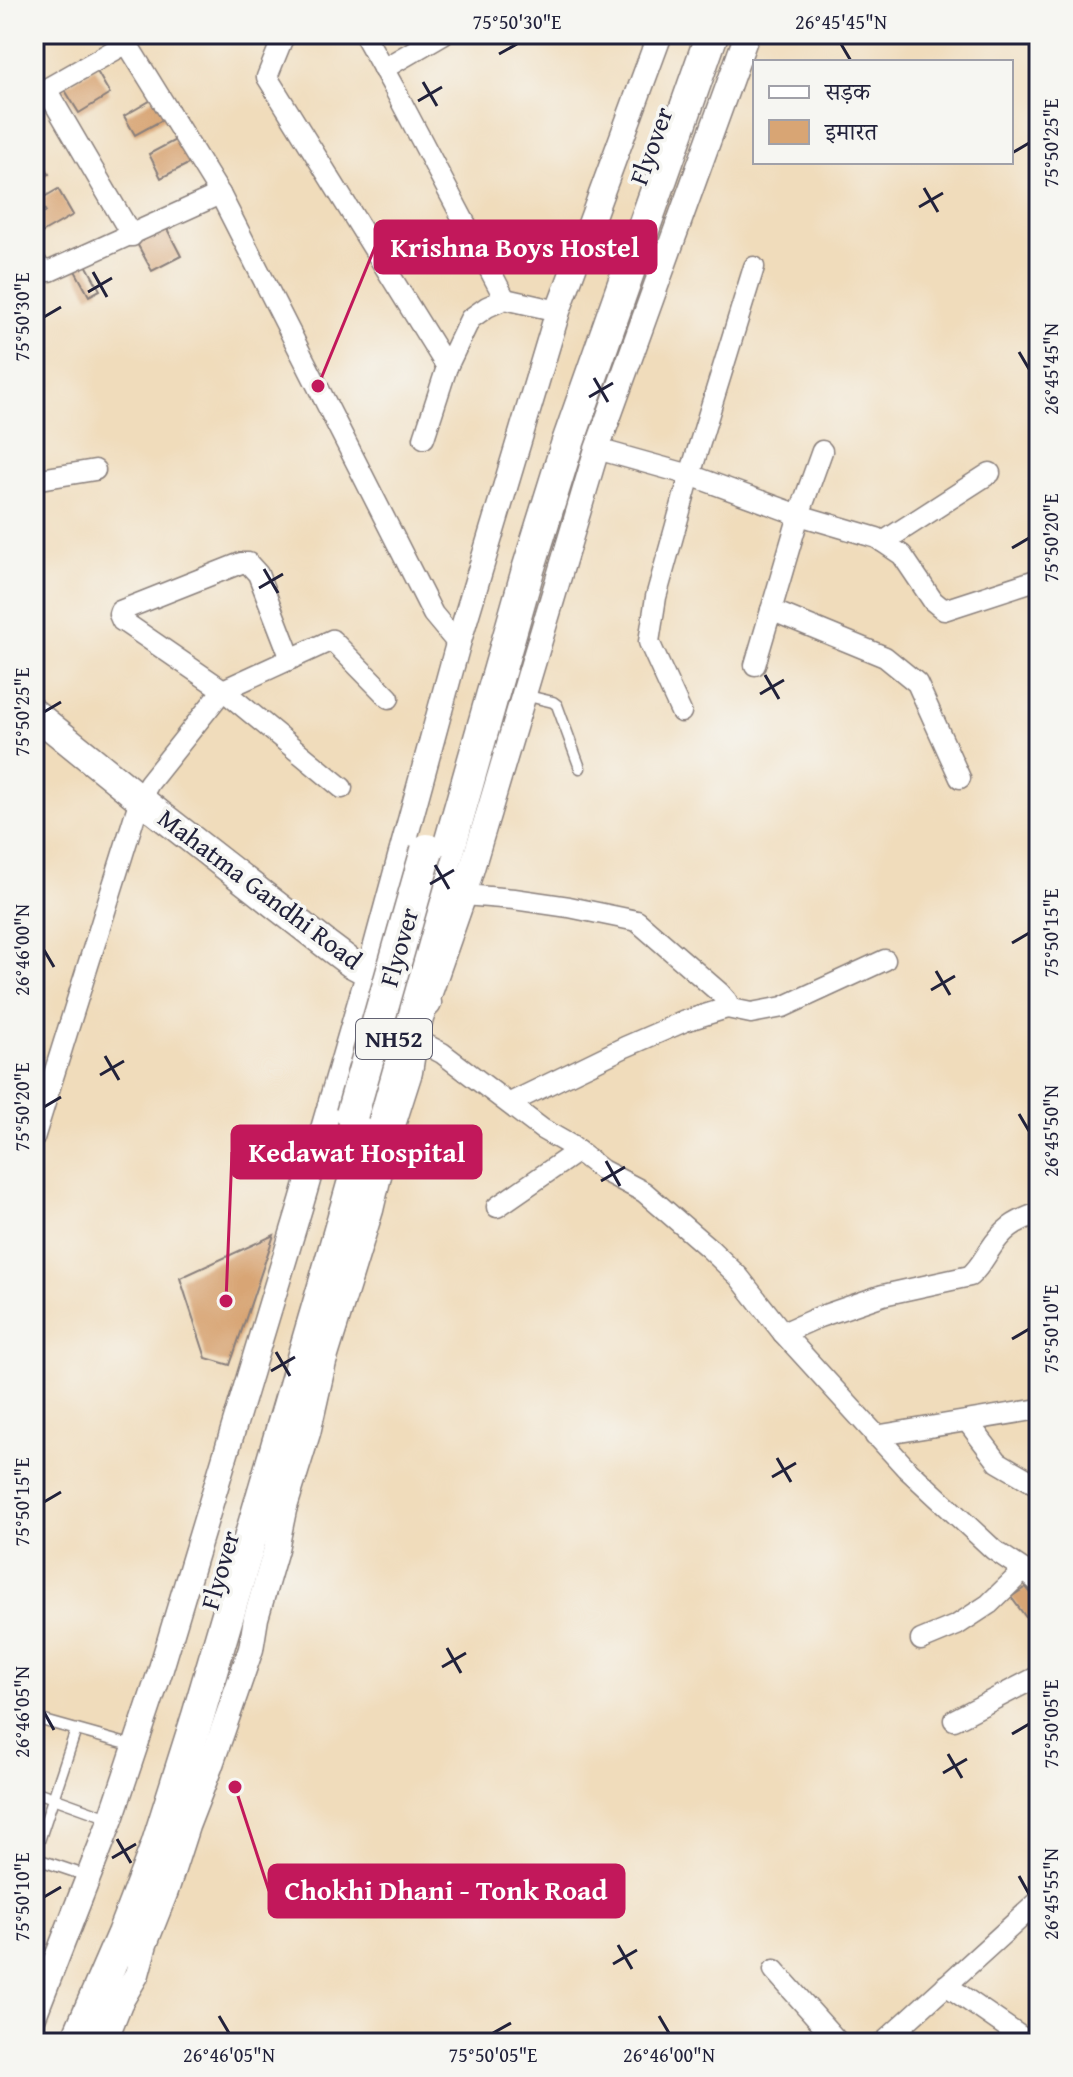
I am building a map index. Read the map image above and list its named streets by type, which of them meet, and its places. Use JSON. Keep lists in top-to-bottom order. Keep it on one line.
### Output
{"streets":{"highway":["Flyover","NH52"],"main road":["Mahatma Gandhi Road"]},"crossings":[["Mahatma Gandhi Road","NH52"]],"places":["Krishna Boys Hostel","Kedawat Hospital","Chokhi Dhani - Tonk Road"],"legend":["सड़क","इमारत"],"coordinates":["75°50'30\"E","26°45'45\"N","75°50'25\"E","75°50'20\"E","75°50'15\"E","26°46'00\"N","26°45'50\"N","75°50'10\"E","26°46'05\"N","75°50'05\"E","26°45'55\"N"]}
